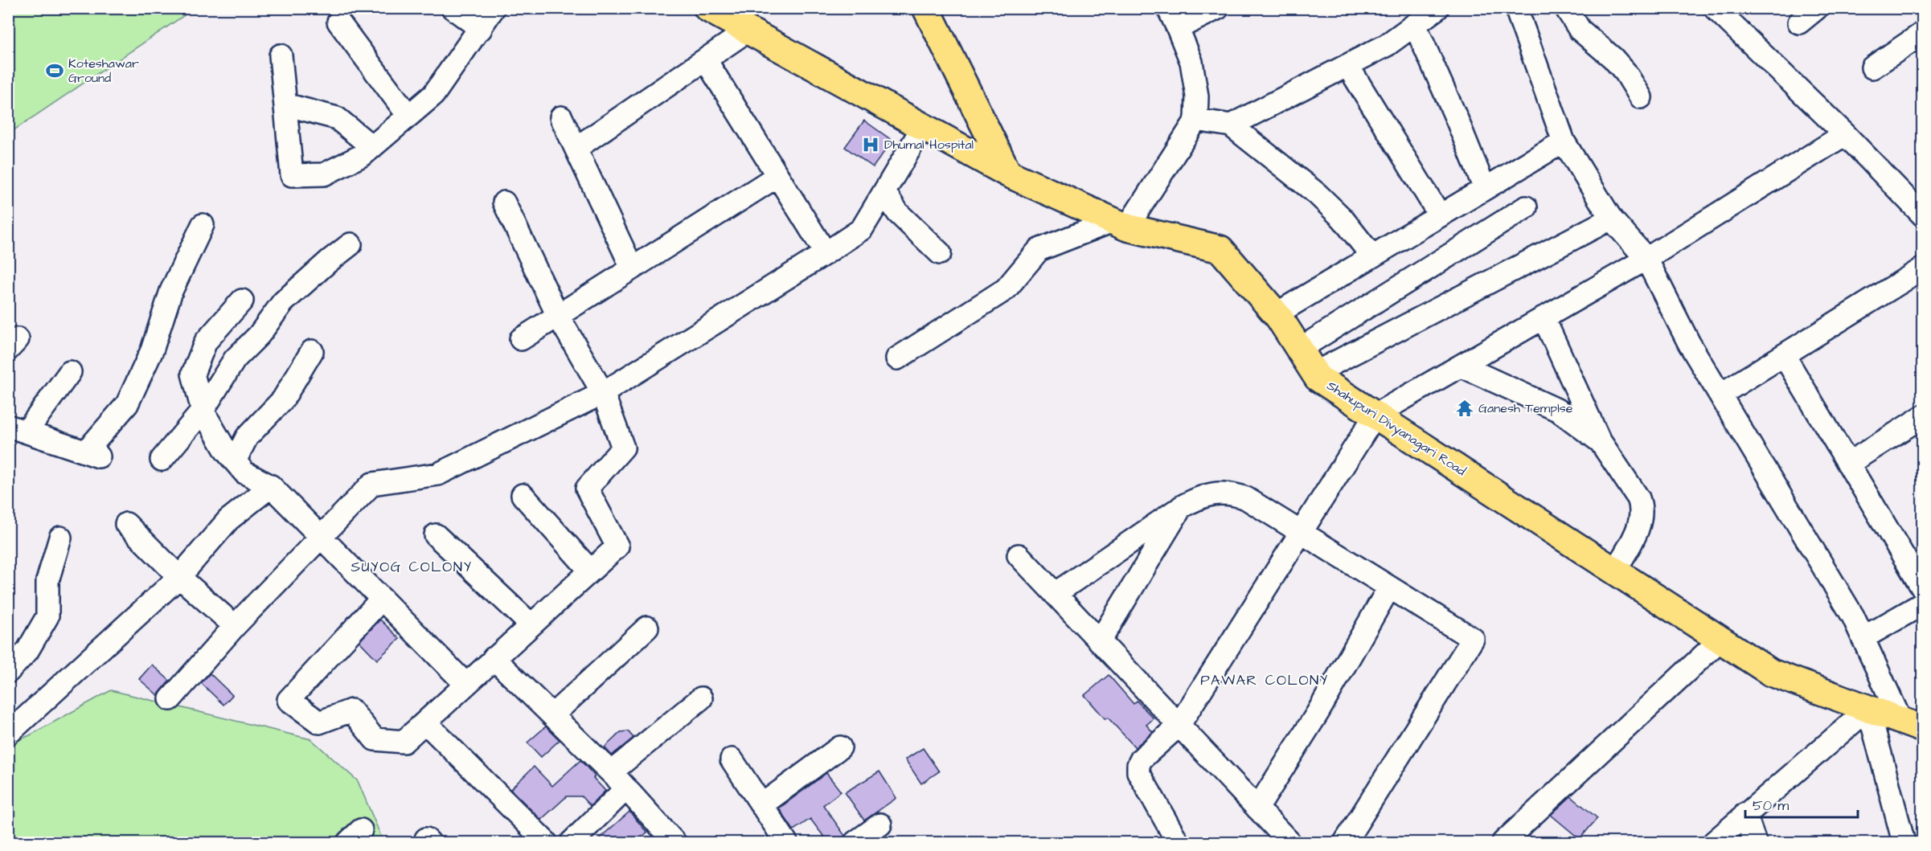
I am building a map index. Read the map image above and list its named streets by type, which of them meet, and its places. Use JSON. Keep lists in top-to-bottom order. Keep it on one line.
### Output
{"streets":{"main road":["Shahupuri Divyanagari Road"]},"districts":["SUYOG COLONY","PAWAR COLONY"],"places":{"sports":["Koteshawar Ground"],"hospital":["Dhumal Hospital"],"temple":["Ganesh Templse"]},"scale_bar":"50 m"}
